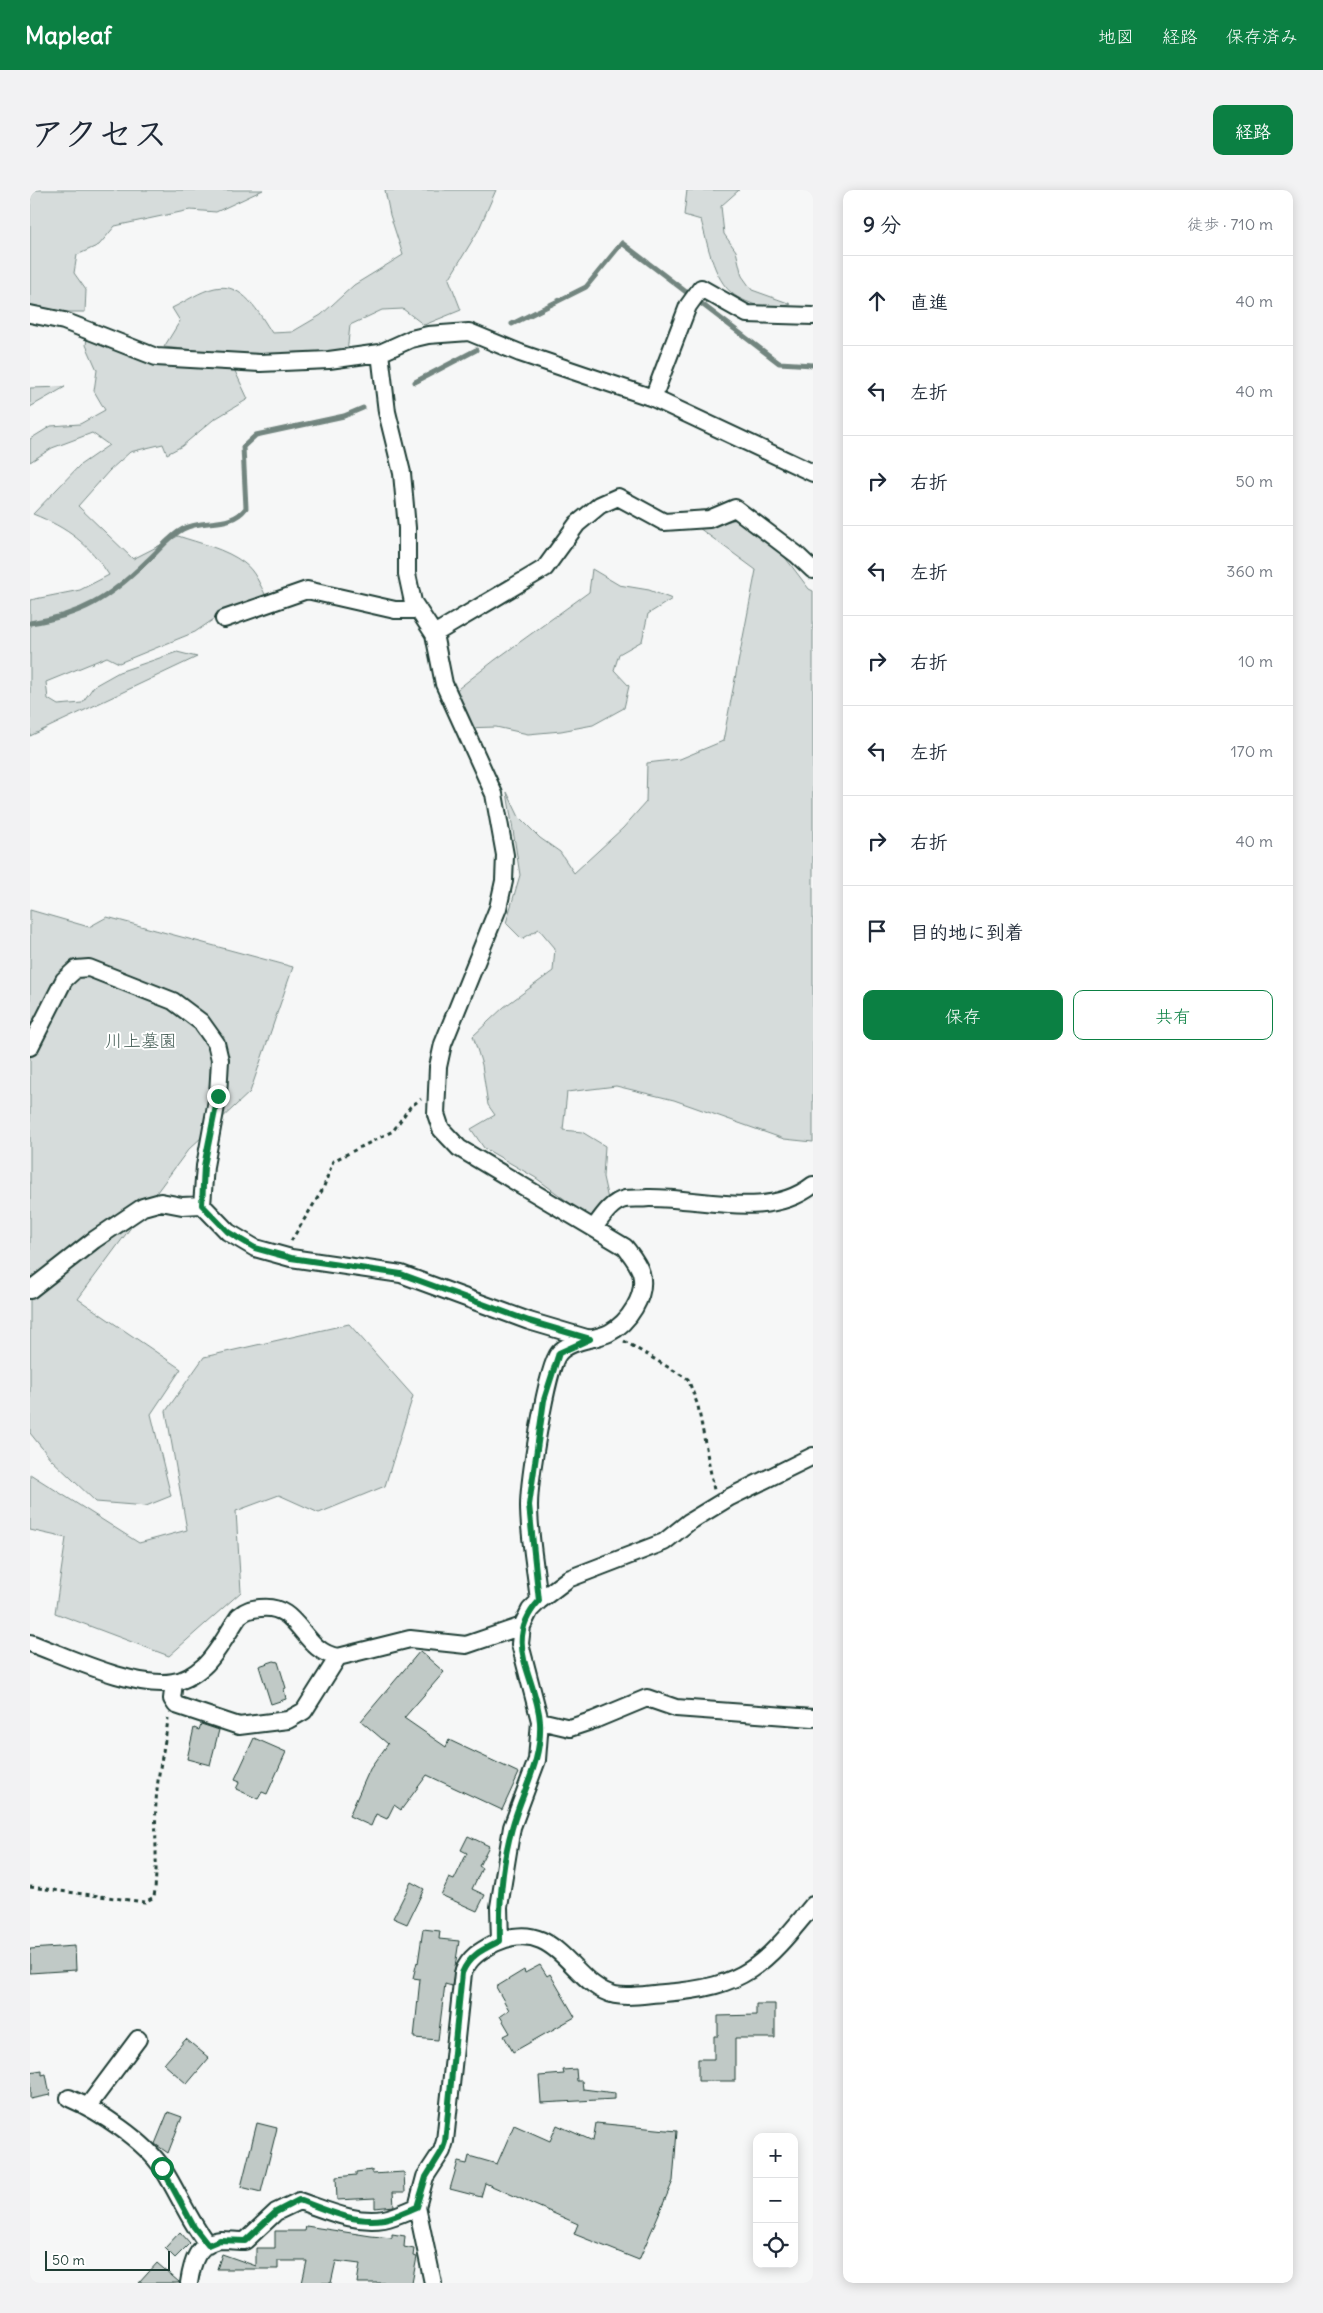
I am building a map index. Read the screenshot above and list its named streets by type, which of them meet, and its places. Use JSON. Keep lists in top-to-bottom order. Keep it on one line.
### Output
{"parks":["川上墓園"],"scale_bar":"50 m","page":{"header":"Mapleaf","nav":["地図","経路","保存済み"],"title":"アクセス","buttons":["経路",["保存","共有"]],"heading":["9 分","徒歩 · 710 m"],"list":[["直進","40 m"],["左折","40 m"],["右折","50 m"],["左折","360 m"],["右折","10 m"],["左折","170 m"],["右折","40 m"],"目的地に到着"],"map_buttons":["+","−"],"scale":"50 m"}}
